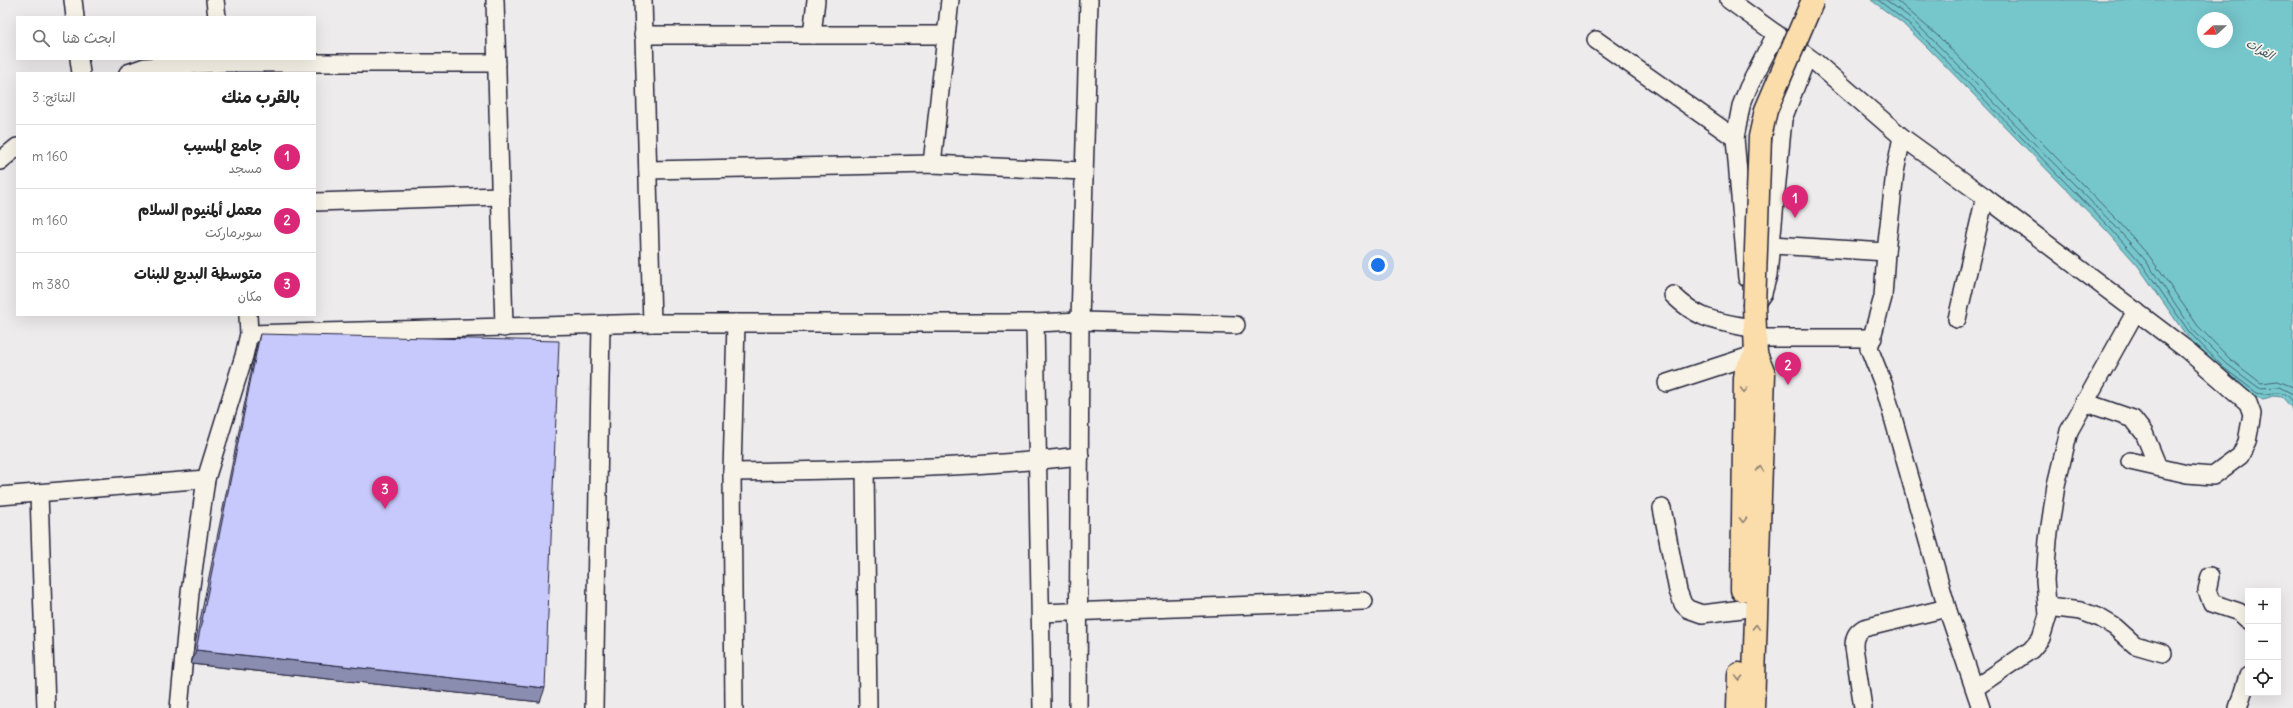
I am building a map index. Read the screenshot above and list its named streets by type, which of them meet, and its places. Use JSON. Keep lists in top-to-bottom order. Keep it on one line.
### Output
{"water":["الفرات"],"north":"left","page":{"search":"ابحث هنا","heading":["بالقرب منك","النتائج: 3"],"list":[{"mark":"1","name":"جامع المسيب","note":"مسجد","value":"160 m"},{"mark":"2","name":"معمل ألمنيوم السلام","note":"سوبرماركت","value":"160 m"},{"mark":"3","name":"متوسطة البديع للبنات","note":"مكان","value":"380 m"}],"pins":["1","2","3"],"map_buttons":["+","−"]}}
